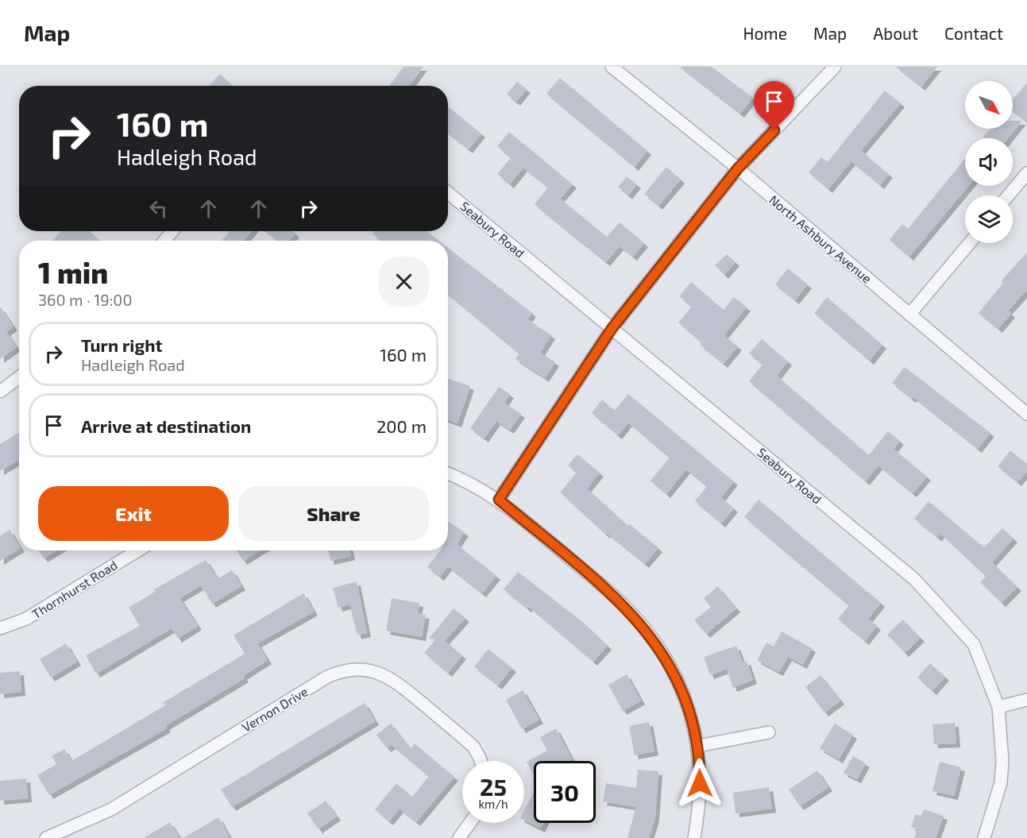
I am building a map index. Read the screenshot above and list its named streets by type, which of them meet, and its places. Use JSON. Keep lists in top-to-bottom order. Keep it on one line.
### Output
{"streets":{"street":["Seabury Road","North Ashbury Avenue","Thornhurst Road","Vernon Drive"]},"north":"bottom right","page":{"header":"Map","nav":["Home","Map","About","Contact"],"turn":["160 m","Hadleigh Road"],"heading":["1 min","360 m · 19:00"],"list":[{"name":"Turn right","note":"Hadleigh Road","value":"160 m"},{"name":"Arrive at destination","value":"200 m"}],"buttons":["Exit","Share"],"speed":"25 km/h","limit":"30"}}
